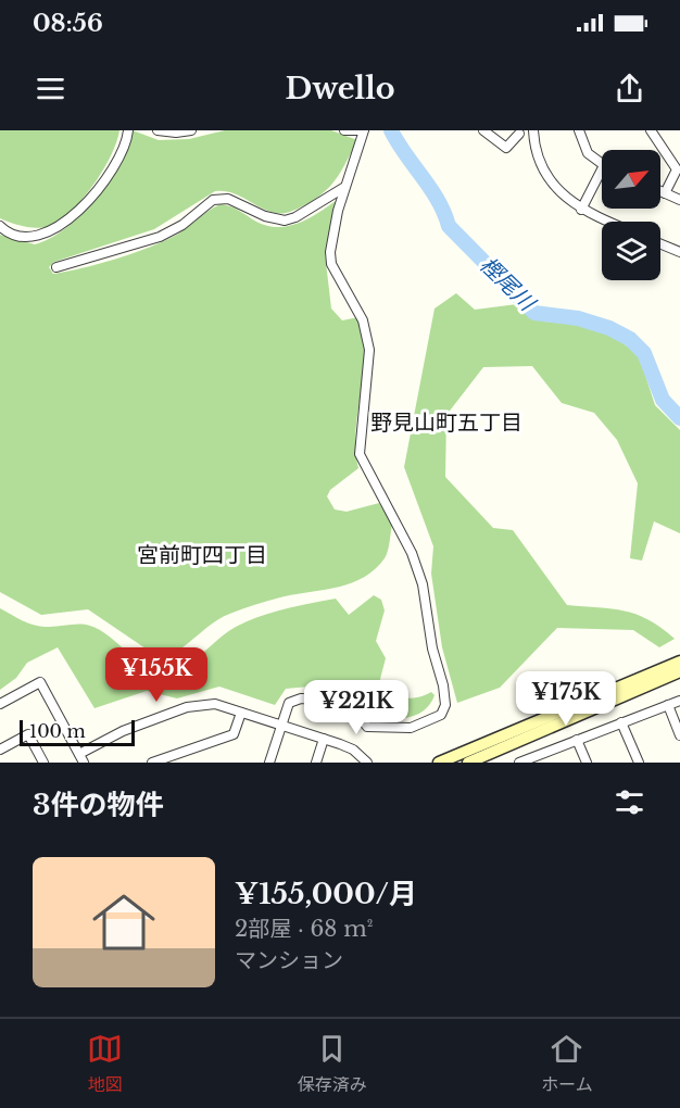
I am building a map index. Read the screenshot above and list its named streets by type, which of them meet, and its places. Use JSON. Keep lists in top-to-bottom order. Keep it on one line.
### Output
{"districts":["野見山町五丁目","宮前町四丁目"],"water":["樫尾川"],"scale_bar":"100 m","north":"top right","page":{"status":"08:56","header":"Dwello","price":["¥155K","¥175K","¥221K"],"scale":"100 m","heading":"3件の物件","list":[{"name":"¥155,000/月","note":"2部屋 · 68 m² · マンション"}],"tabs":["地図","保存済み","ホーム"]}}
